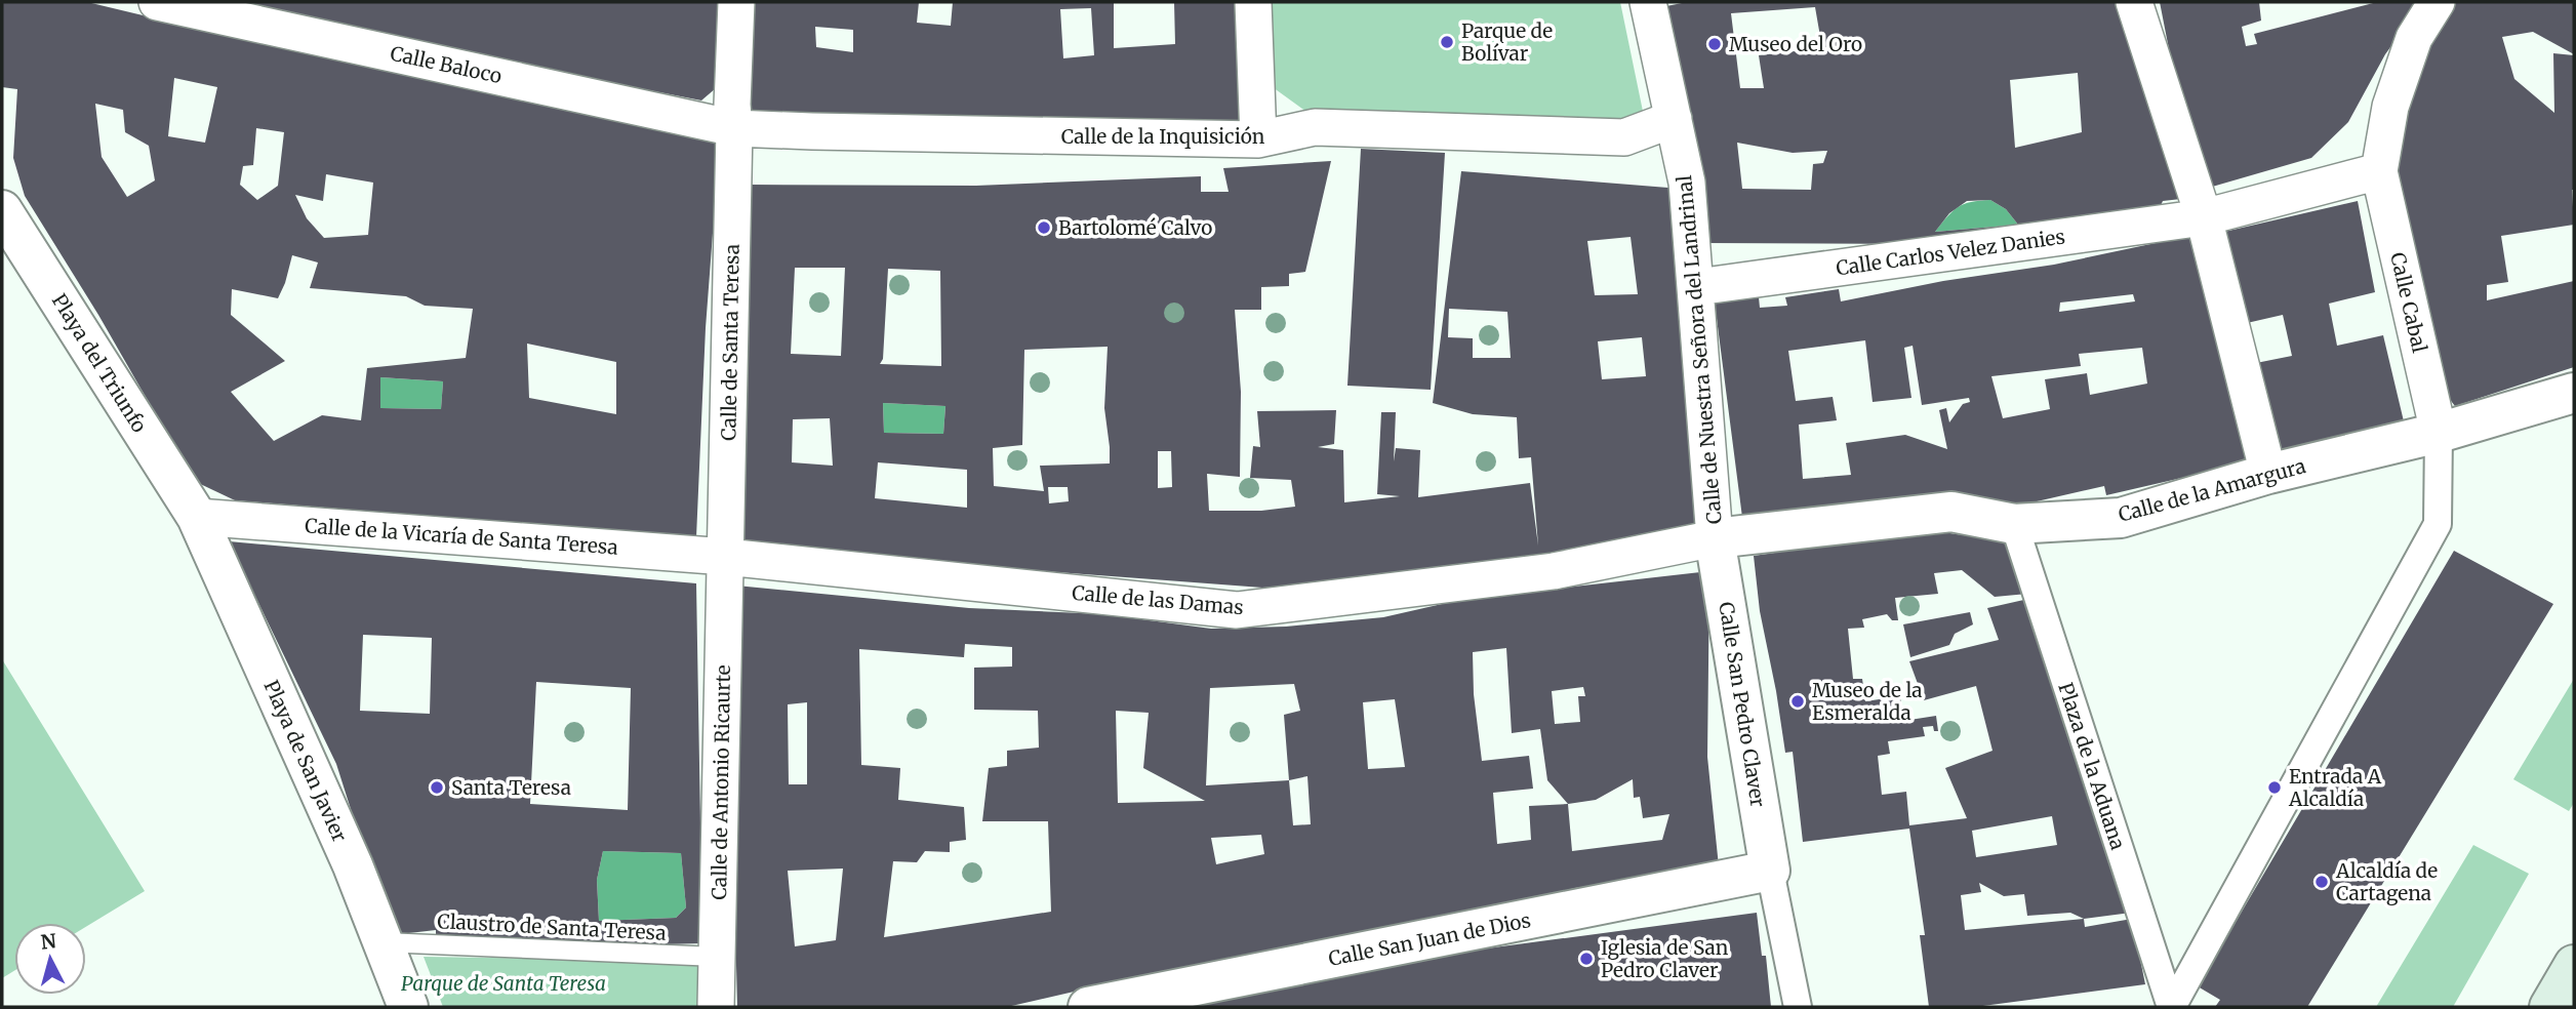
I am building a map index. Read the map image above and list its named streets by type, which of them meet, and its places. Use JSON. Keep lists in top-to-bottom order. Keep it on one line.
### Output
{"streets":{"street":["Calle Baloco","Calle de la Inquisición","Calle Carlos Velez Danies","Calle Cabal","Calle de Santa Teresa","Calle de Nuestra Señora del Landrinal","Playa del Triunfo","Calle de la Amargura","Calle de la Vicaría de Santa Teresa","Calle de las Damas","Calle San Pedro Claver","Playa de San Javier","Plaza de la Aduana","Calle de Antonio Ricaurte","Calle San Juan de Dios"],"lane":["Claustro de Santa Teresa"]},"crossings":[["Calle Baloco","Calle de la Inquisición"],["Calle Baloco","Calle de Santa Teresa"],["Calle de la Inquisición","Calle de Santa Teresa"],["Calle de la Inquisición","Calle de Nuestra Señora del Landrinal"],["Calle Carlos Velez Danies","Calle Cabal"],["Calle Carlos Velez Danies","Calle de Nuestra Señora del Landrinal"],["Calle Cabal","Calle de la Amargura"],["Calle de Santa Teresa","Calle de la Vicaría de Santa Teresa"],["Calle de Santa Teresa","Calle de las Damas"],["Calle de Santa Teresa","Calle de Antonio Ricaurte"],["Calle de Nuestra Señora del Landrinal","Calle de la Amargura"],["Calle de Nuestra Señora del Landrinal","Calle de las Damas"],["Calle de Nuestra Señora del Landrinal","Calle San Pedro Claver"],["Playa del Triunfo","Calle de la Vicaría de Santa Teresa"],["Playa del Triunfo","Playa de San Javier"],["Calle de la Amargura","Calle de las Damas"],["Calle de la Amargura","Calle San Pedro Claver"],["Calle de la Amargura","Plaza de la Aduana"],["Calle de la Vicaría de Santa Teresa","Calle de las Damas"],["Calle de la Vicaría de Santa Teresa","Playa de San Javier"],["Calle de la Vicaría de Santa Teresa","Calle de Antonio Ricaurte"],["Calle de las Damas","Calle San Pedro Claver"],["Calle de las Damas","Calle de Antonio Ricaurte"],["Calle San Pedro Claver","Calle San Juan de Dios"],["Playa de San Javier","Claustro de Santa Teresa"],["Calle de Antonio Ricaurte","Claustro de Santa Teresa"]],"parks":["Parque de Santa Teresa"],"places":["Parque de Bolívar","Museo del Oro","Bartolomé Calvo","Museo de la Esmeralda","Santa Teresa","Entrada A Alcaldía","Alcaldía de Cartagena","Iglesia de San Pedro Claver"],"north":"top"}
